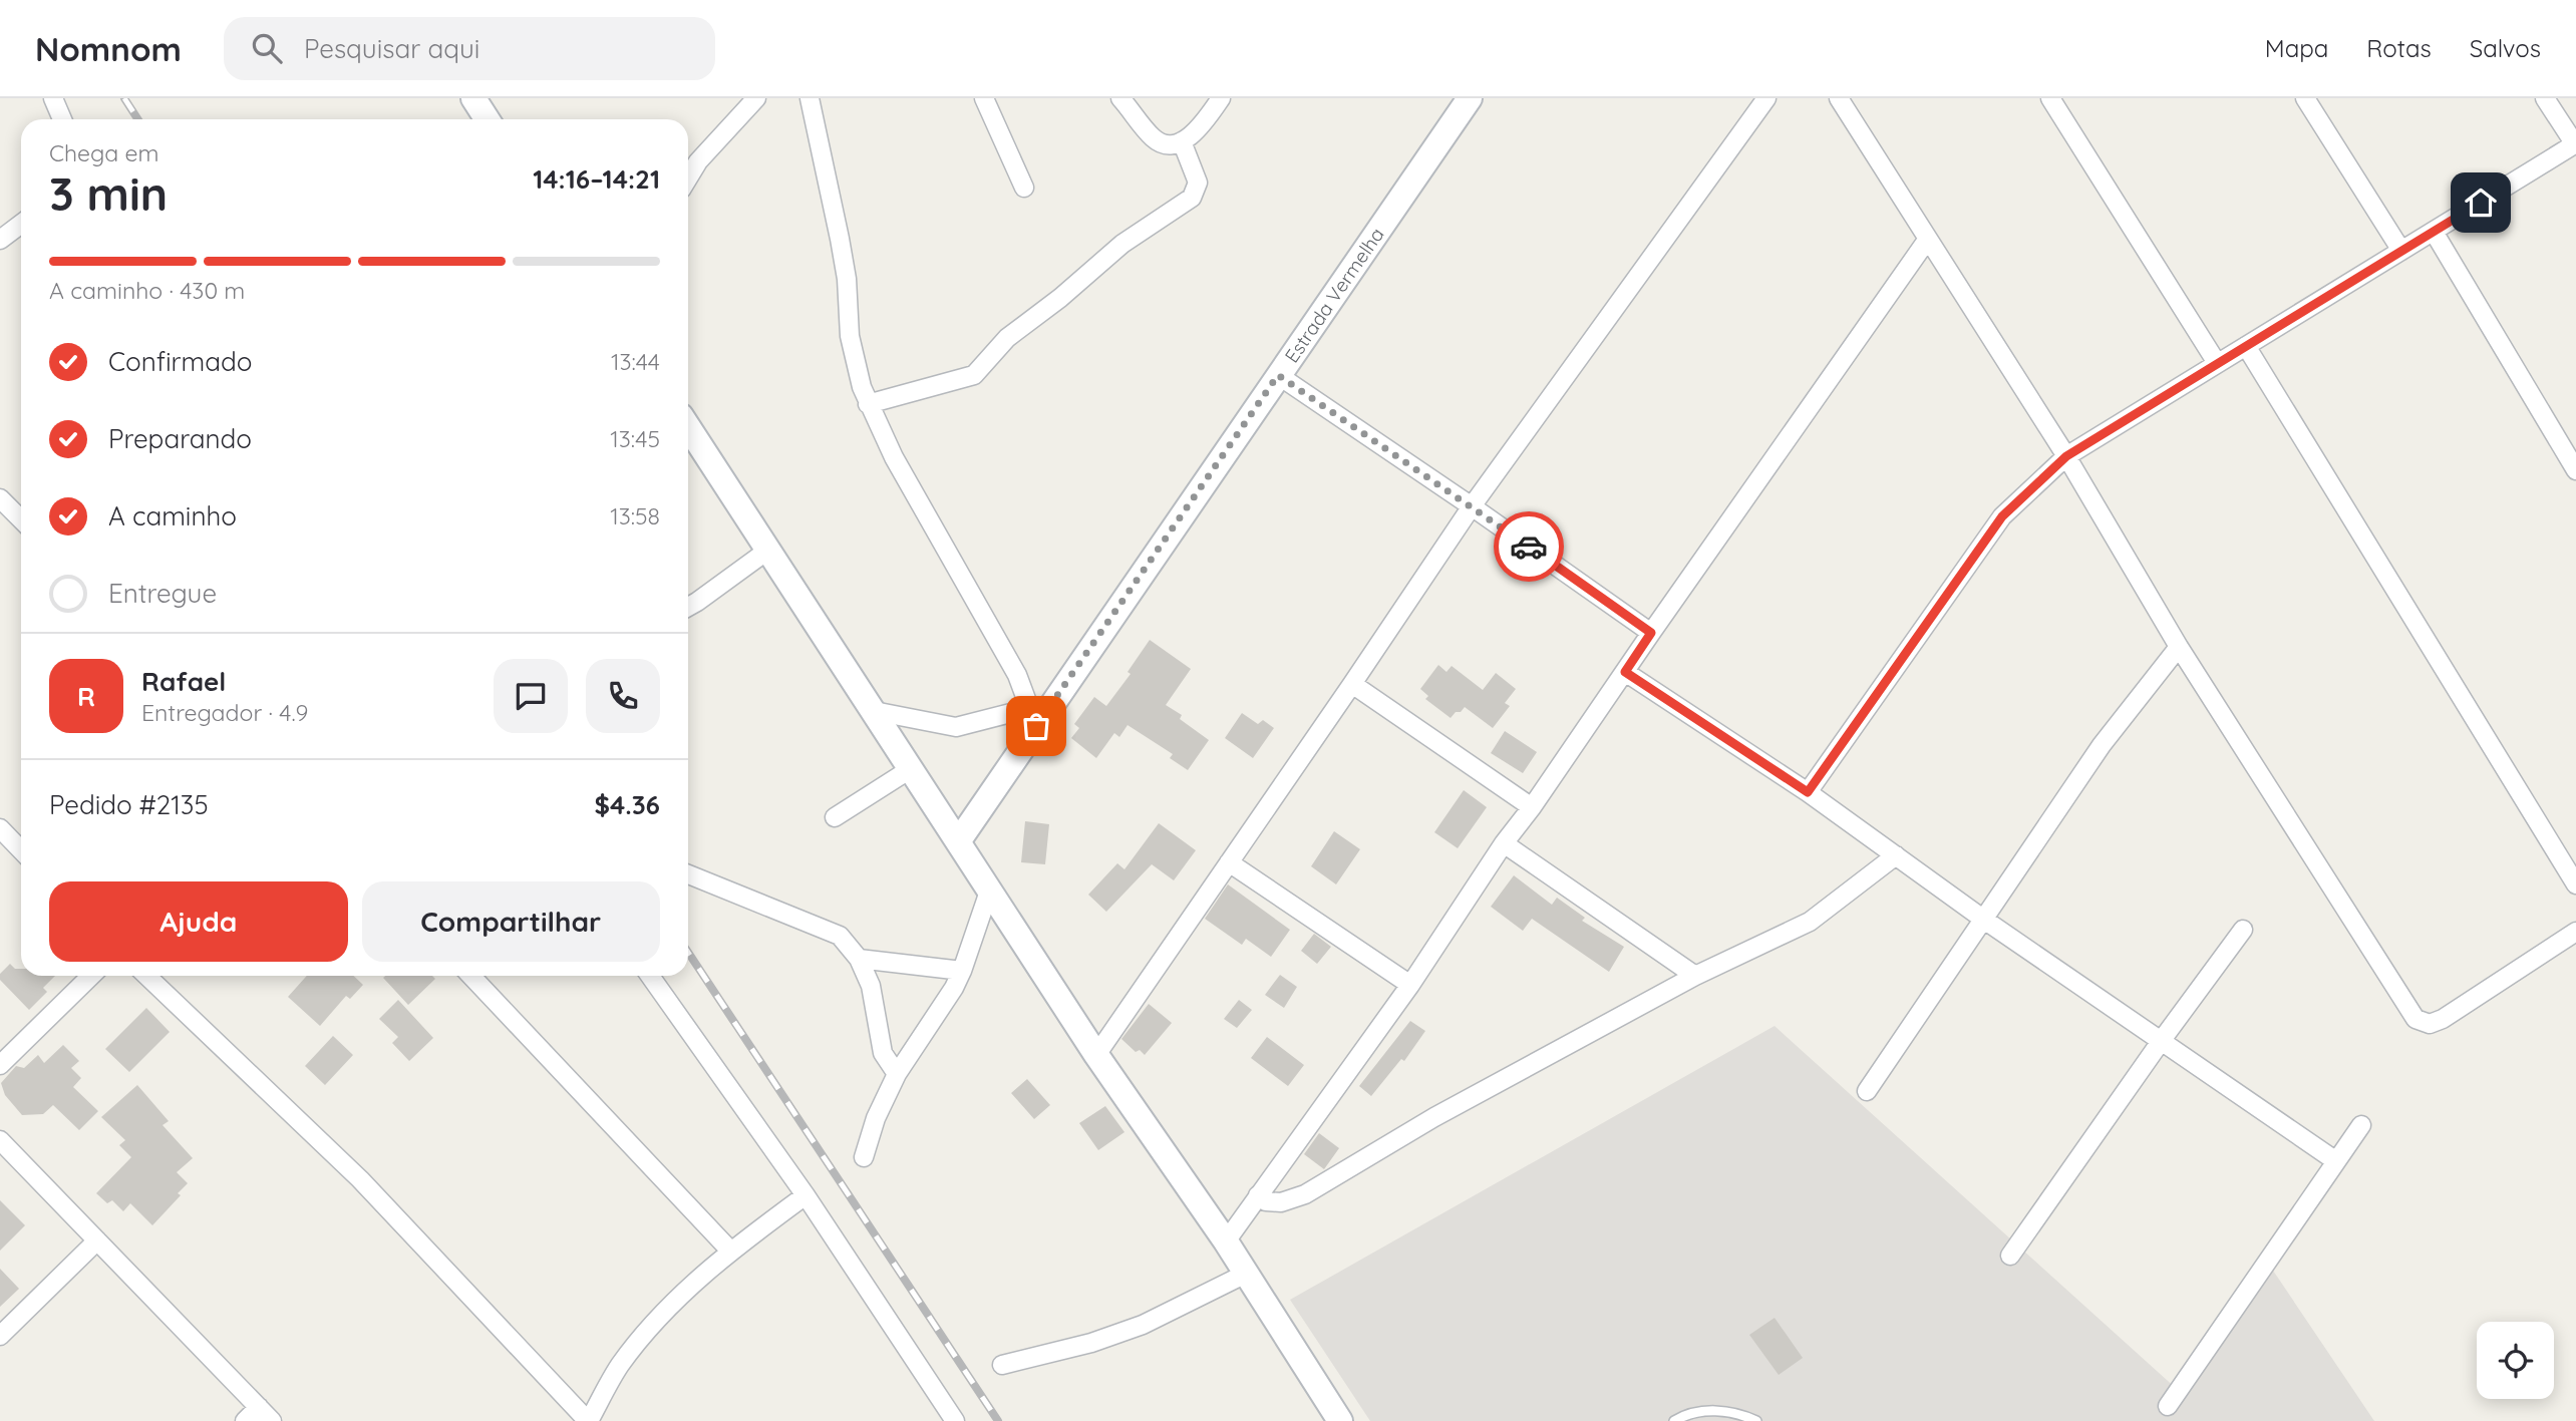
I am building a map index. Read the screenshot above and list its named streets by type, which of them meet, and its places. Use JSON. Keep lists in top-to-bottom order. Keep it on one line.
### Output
{"streets":{"street":["Estrada Vermelha"]},"page":{"header":"Nomnom","search":"Pesquisar aqui","nav":["Mapa","Rotas","Salvos"],"heading":["3 min","Chega em","14:16–14:21"],"panel":["Rafael","Entregador · 4.9","Pedido #2135","$4.36"],"bar":"A caminho · 430 m","list":[["Confirmado","13:44"],["Preparando","13:45"],["A caminho","13:58"],"Entregue"],"round":"R","buttons":["Ajuda","Compartilhar"]}}
